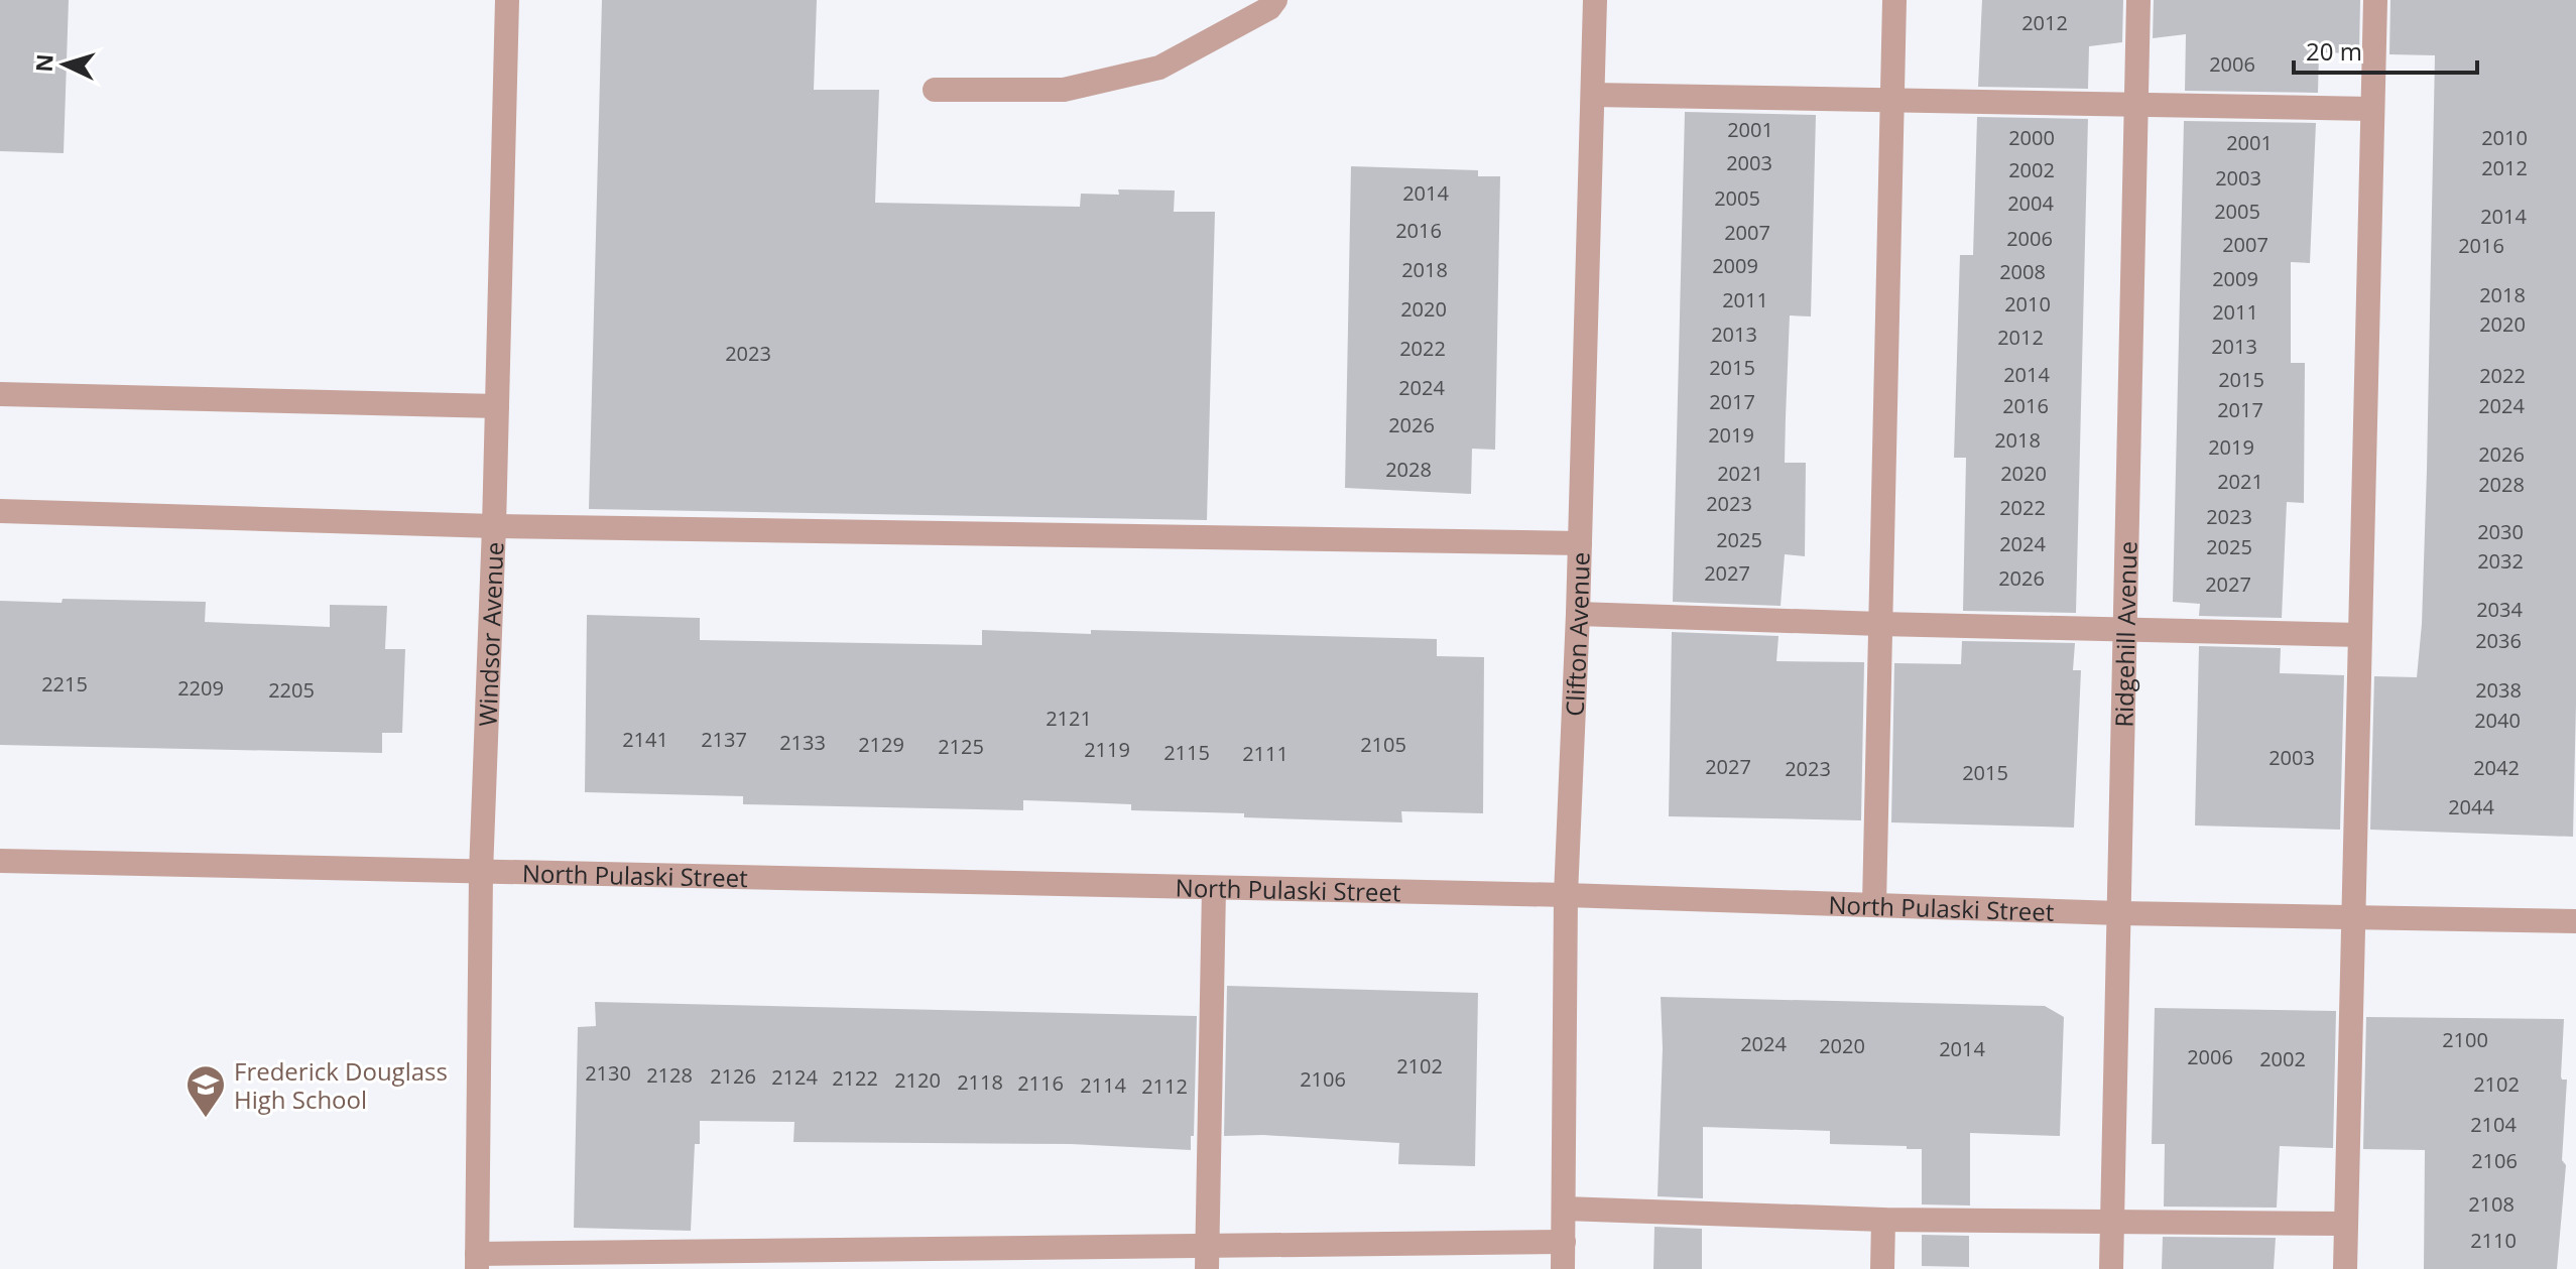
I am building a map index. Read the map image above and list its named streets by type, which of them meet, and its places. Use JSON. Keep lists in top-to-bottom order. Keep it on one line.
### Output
{"streets":{"street":["Windsor Avenue","Clifton Avenue","Ridgehill Avenue","North Pulaski Street"]},"crossings":[["Windsor Avenue","North Pulaski Street"],["Clifton Avenue","North Pulaski Street"],["Ridgehill Avenue","North Pulaski Street"]],"places":{"school or university":["Frederick Douglass High School"]},"house_numbers":["2012","2006","2001","2000","2010","2001","2003","2012","2002","2003","2014","2005","2004","2005","2014","2016","2007","2006","2007","2016","2009","2018","2008","2009","2018","2011","2010","2020","2011","2020","2013","2012","2013","2022","2023","2015","2014","2022","2015","2024","2017","2016","2024","2017","2026","2019","2018","2019","2026","2028","2021","2020","2021","2028","2023","2022","2023","2030","2025","2024","2025","2032","2027","2026","2027","2034","2036","2215","2209","2205","2038","2121","2040","2141","2137","2133","2129","2105","2125","2119","2115","2111","2003","2027","2042","2023","2015","2044","2100","2024","2020","2014","2006","2002","2102","2130","2128","2126","2124","2122","2106","2120","2118","2116","2102","2114","2112","2104","2106","2108","2110"],"scale_bar":"20 m","north":"left"}
